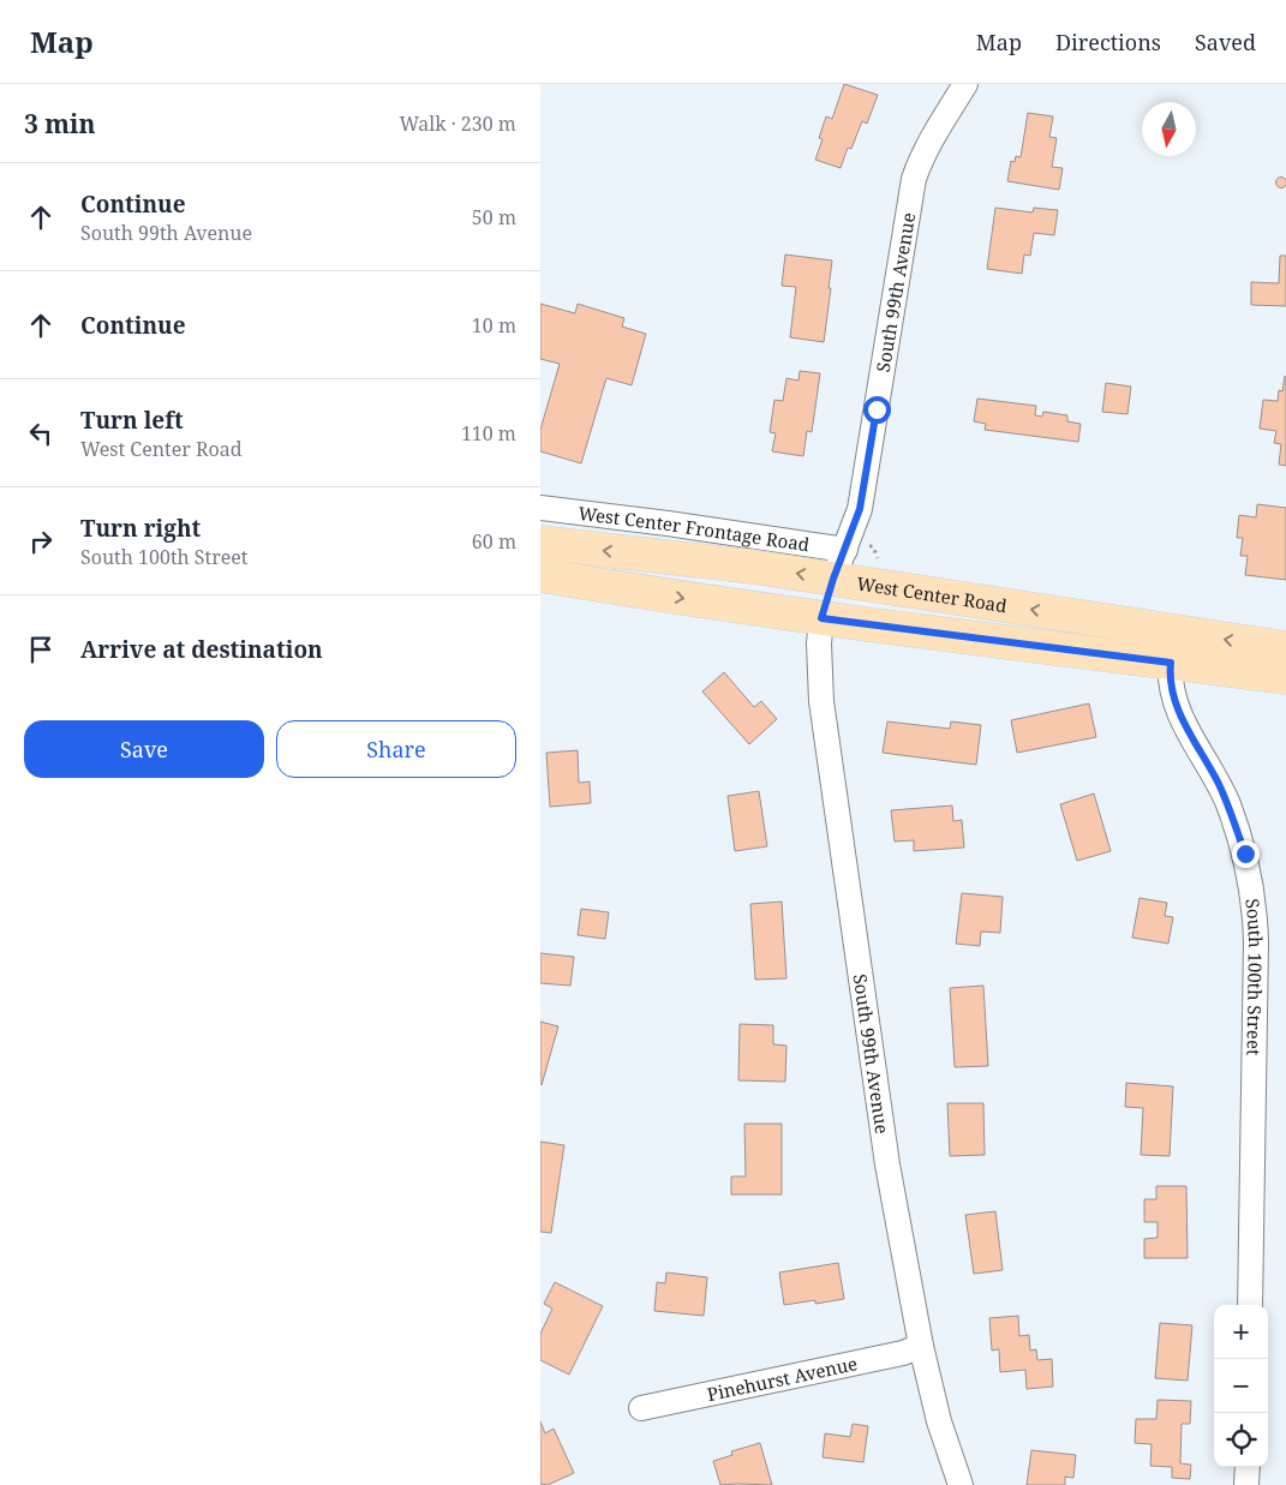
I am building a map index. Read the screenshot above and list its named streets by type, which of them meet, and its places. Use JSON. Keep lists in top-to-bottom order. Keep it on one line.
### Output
{"streets":{"main road":["West Center Road"],"street":["South 99th Avenue","West Center Frontage Road","South 100th Street","Pinehurst Avenue"]},"crossings":[["South 99th Avenue","West Center Frontage Road"],["South 99th Avenue","West Center Road"],["South 99th Avenue","Pinehurst Avenue"],["West Center Frontage Road","West Center Road"],["West Center Road","South 100th Street"]],"north":"bottom","page":{"header":"Map","nav":["Map","Directions","Saved"],"heading":["3 min","Walk · 230 m"],"list":[["Continue","South 99th Avenue","50 m"],["Continue","10 m"],["Turn left","West Center Road","110 m"],["Turn right","South 100th Street","60 m"],"Arrive at destination"],"buttons":["Save","Share"],"map_buttons":["+","−"]}}
